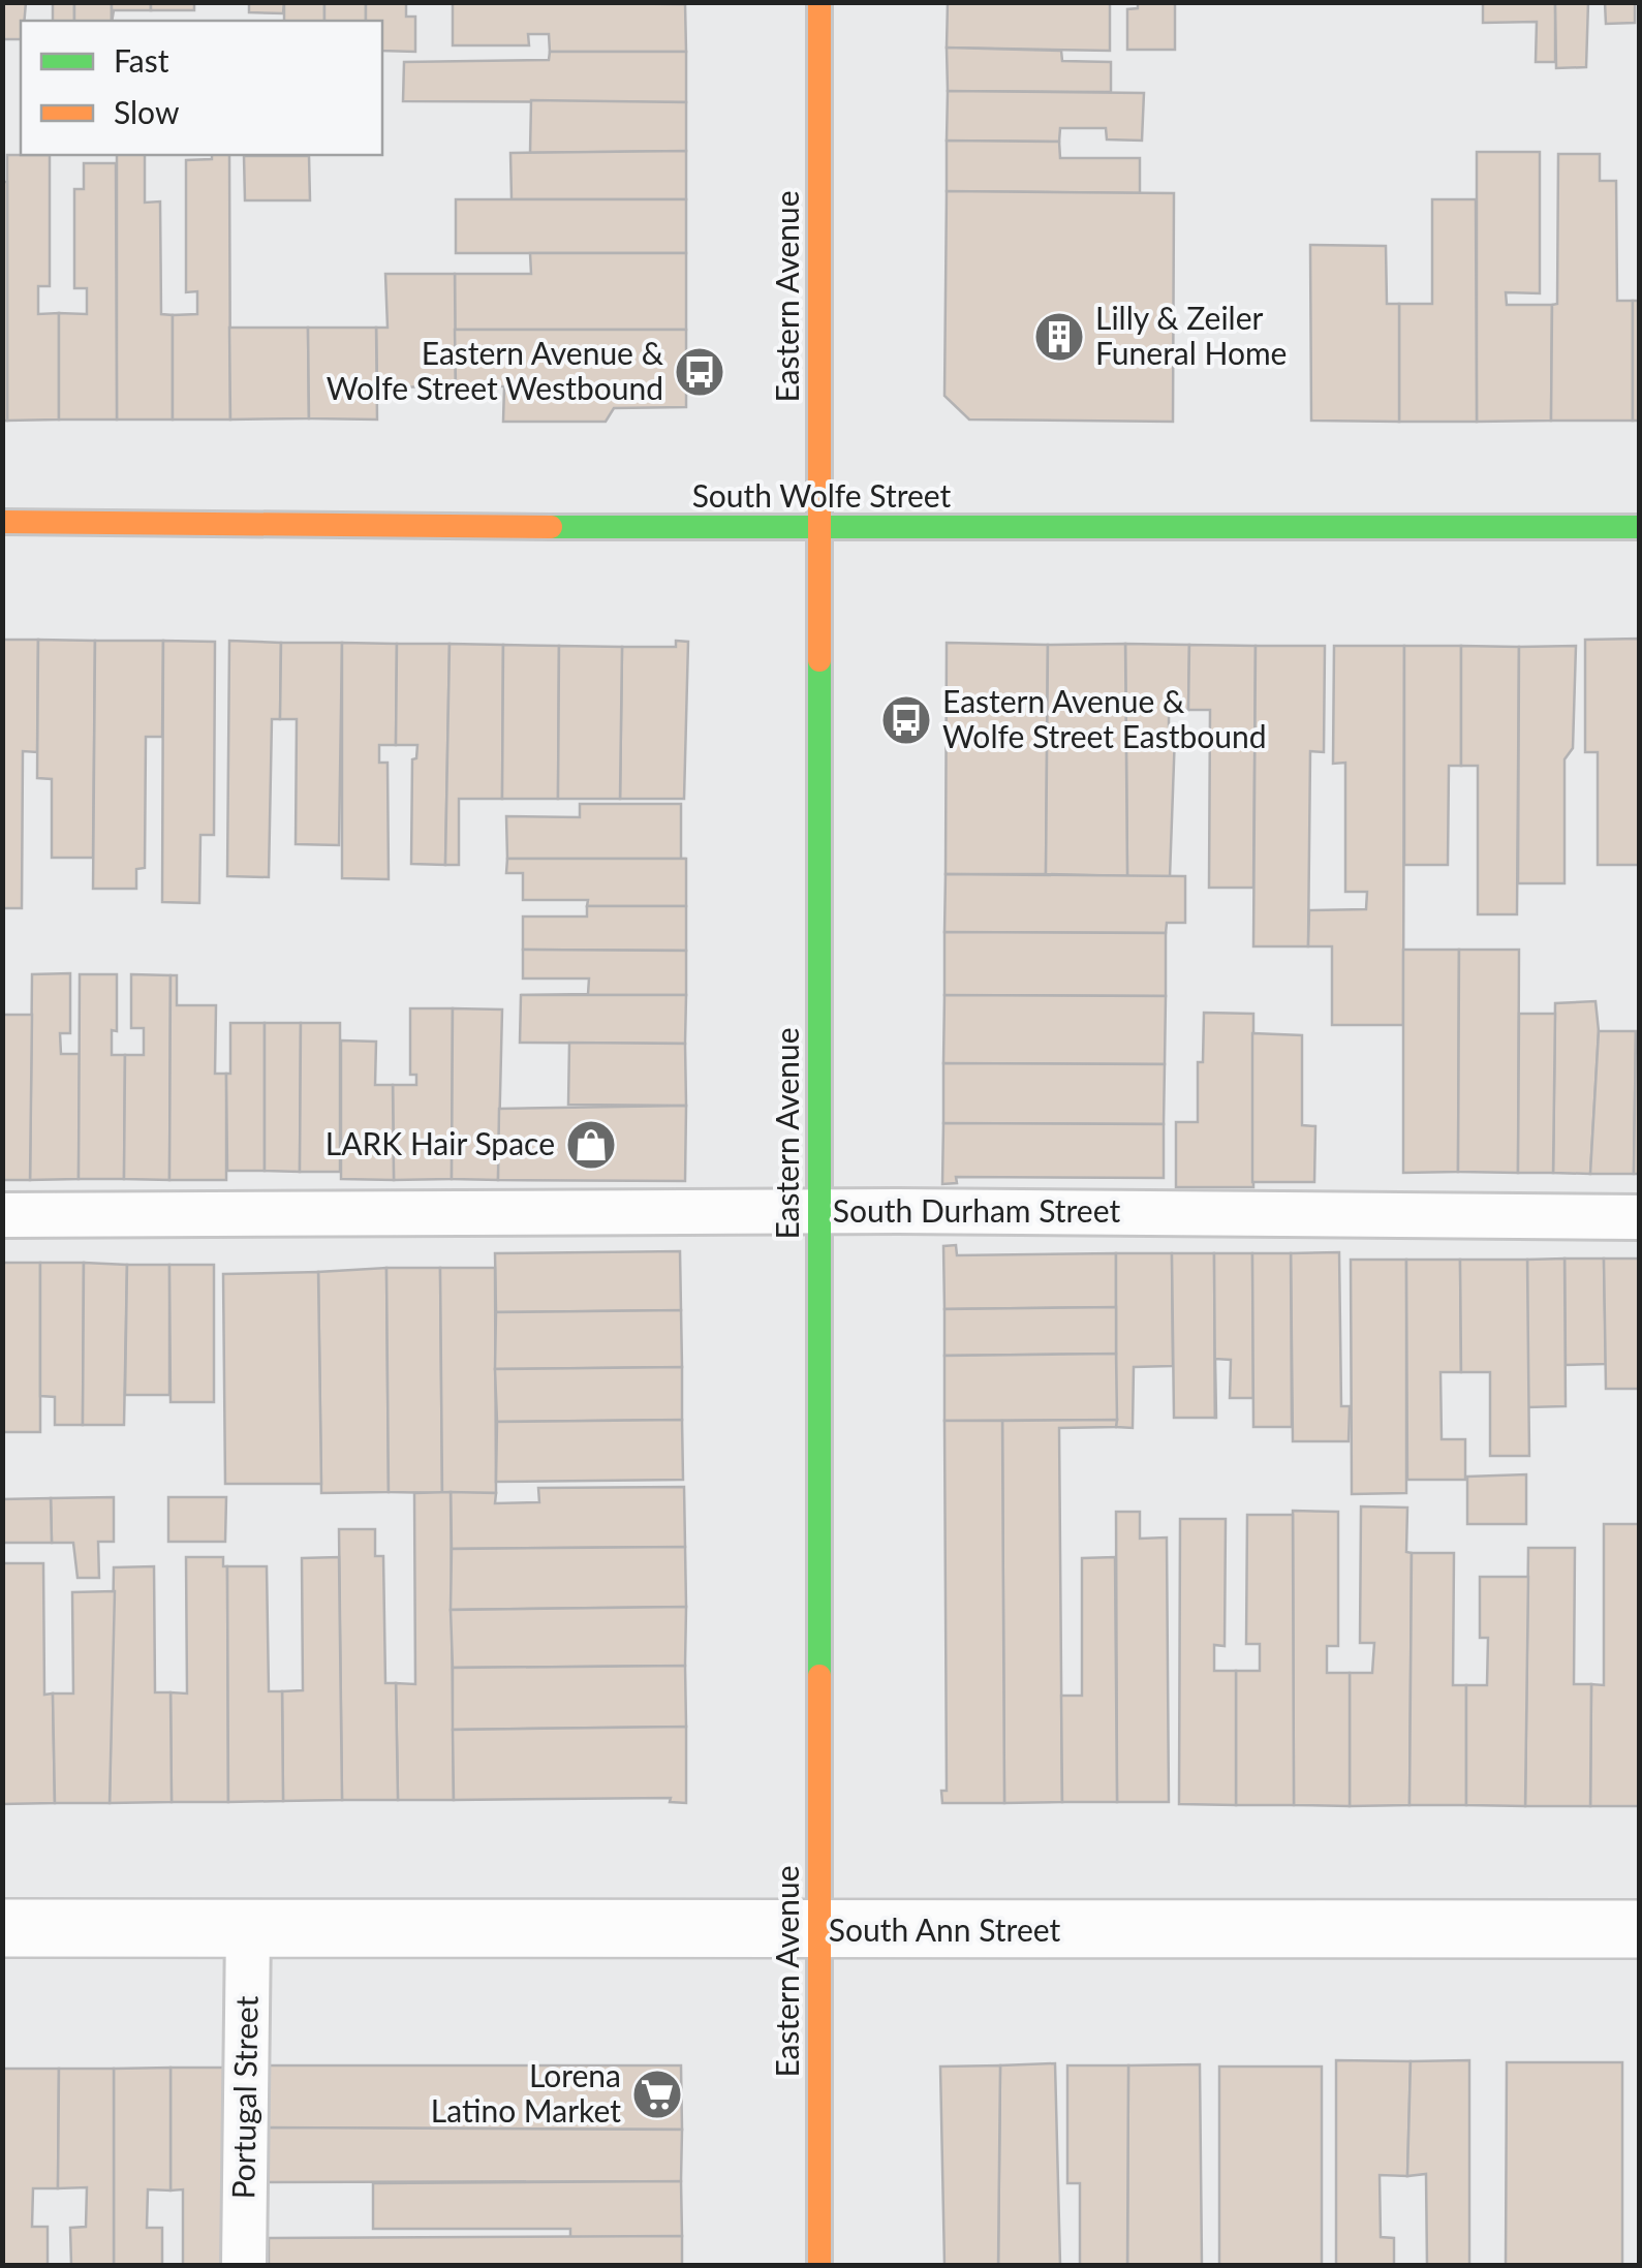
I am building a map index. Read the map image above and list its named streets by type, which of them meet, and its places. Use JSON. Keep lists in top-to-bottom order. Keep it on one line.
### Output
{"streets":{"main road":["Eastern Avenue","South Wolfe Street"],"street":["South Ann Street"],"lane":["South Durham Street","Portugal Street"]},"crossings":[["Eastern Avenue","South Wolfe Street"],["Eastern Avenue","South Durham Street"],["Eastern Avenue","South Ann Street"],["South Ann Street","Portugal Street"]],"places":{"building":["Lilly & Zeiler Funeral Home"],"bus stop":["Eastern Avenue & Wolfe Street Westbound","Eastern Avenue & Wolfe Street Eastbound"],"shop":["LARK Hair Space"],"supermarket":["Lorena Latino Market"]},"legend":["Fast","Slow"]}
